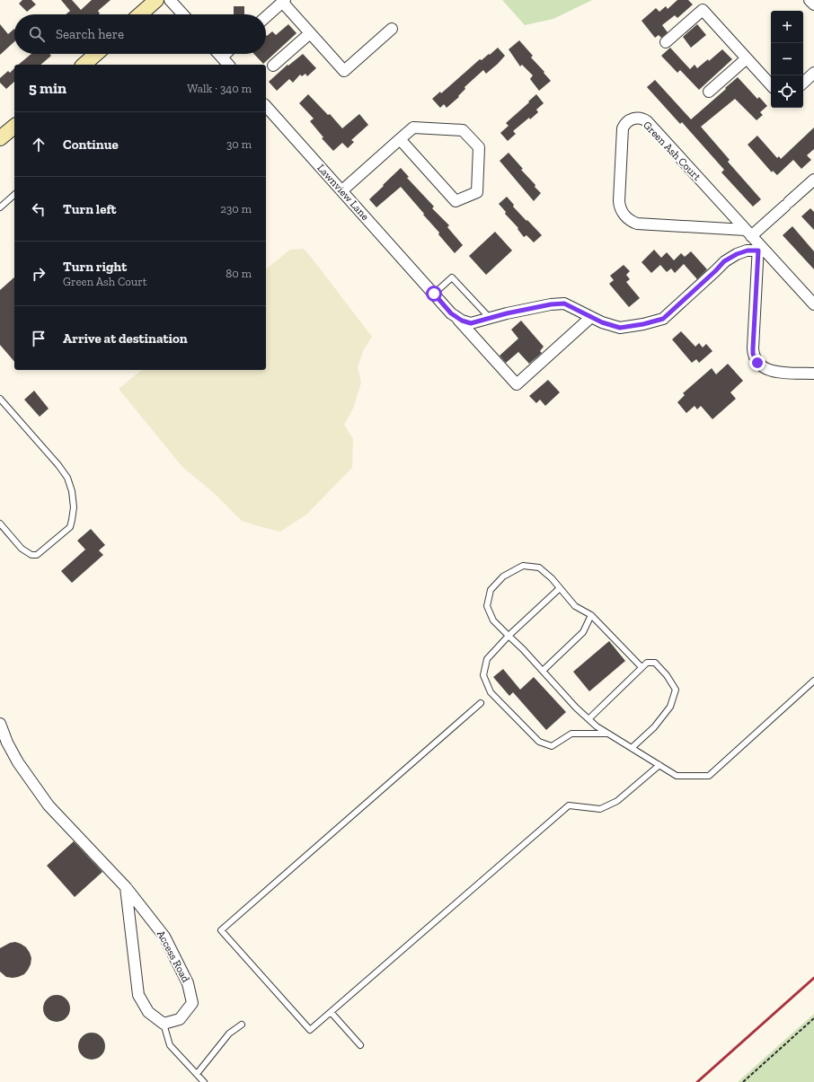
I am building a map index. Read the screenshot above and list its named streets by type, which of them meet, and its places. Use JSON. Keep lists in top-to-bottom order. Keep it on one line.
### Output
{"streets":{"street":["Green Ash Court","Lawnview Lane","Access Road"]},"page":{"map_buttons":["+","−"],"search":"Search here","heading":["5 min","Walk · 340 m"],"list":[["Continue","30 m"],["Turn left","230 m"],["Turn right","Green Ash Court","80 m"],"Arrive at destination"]}}
